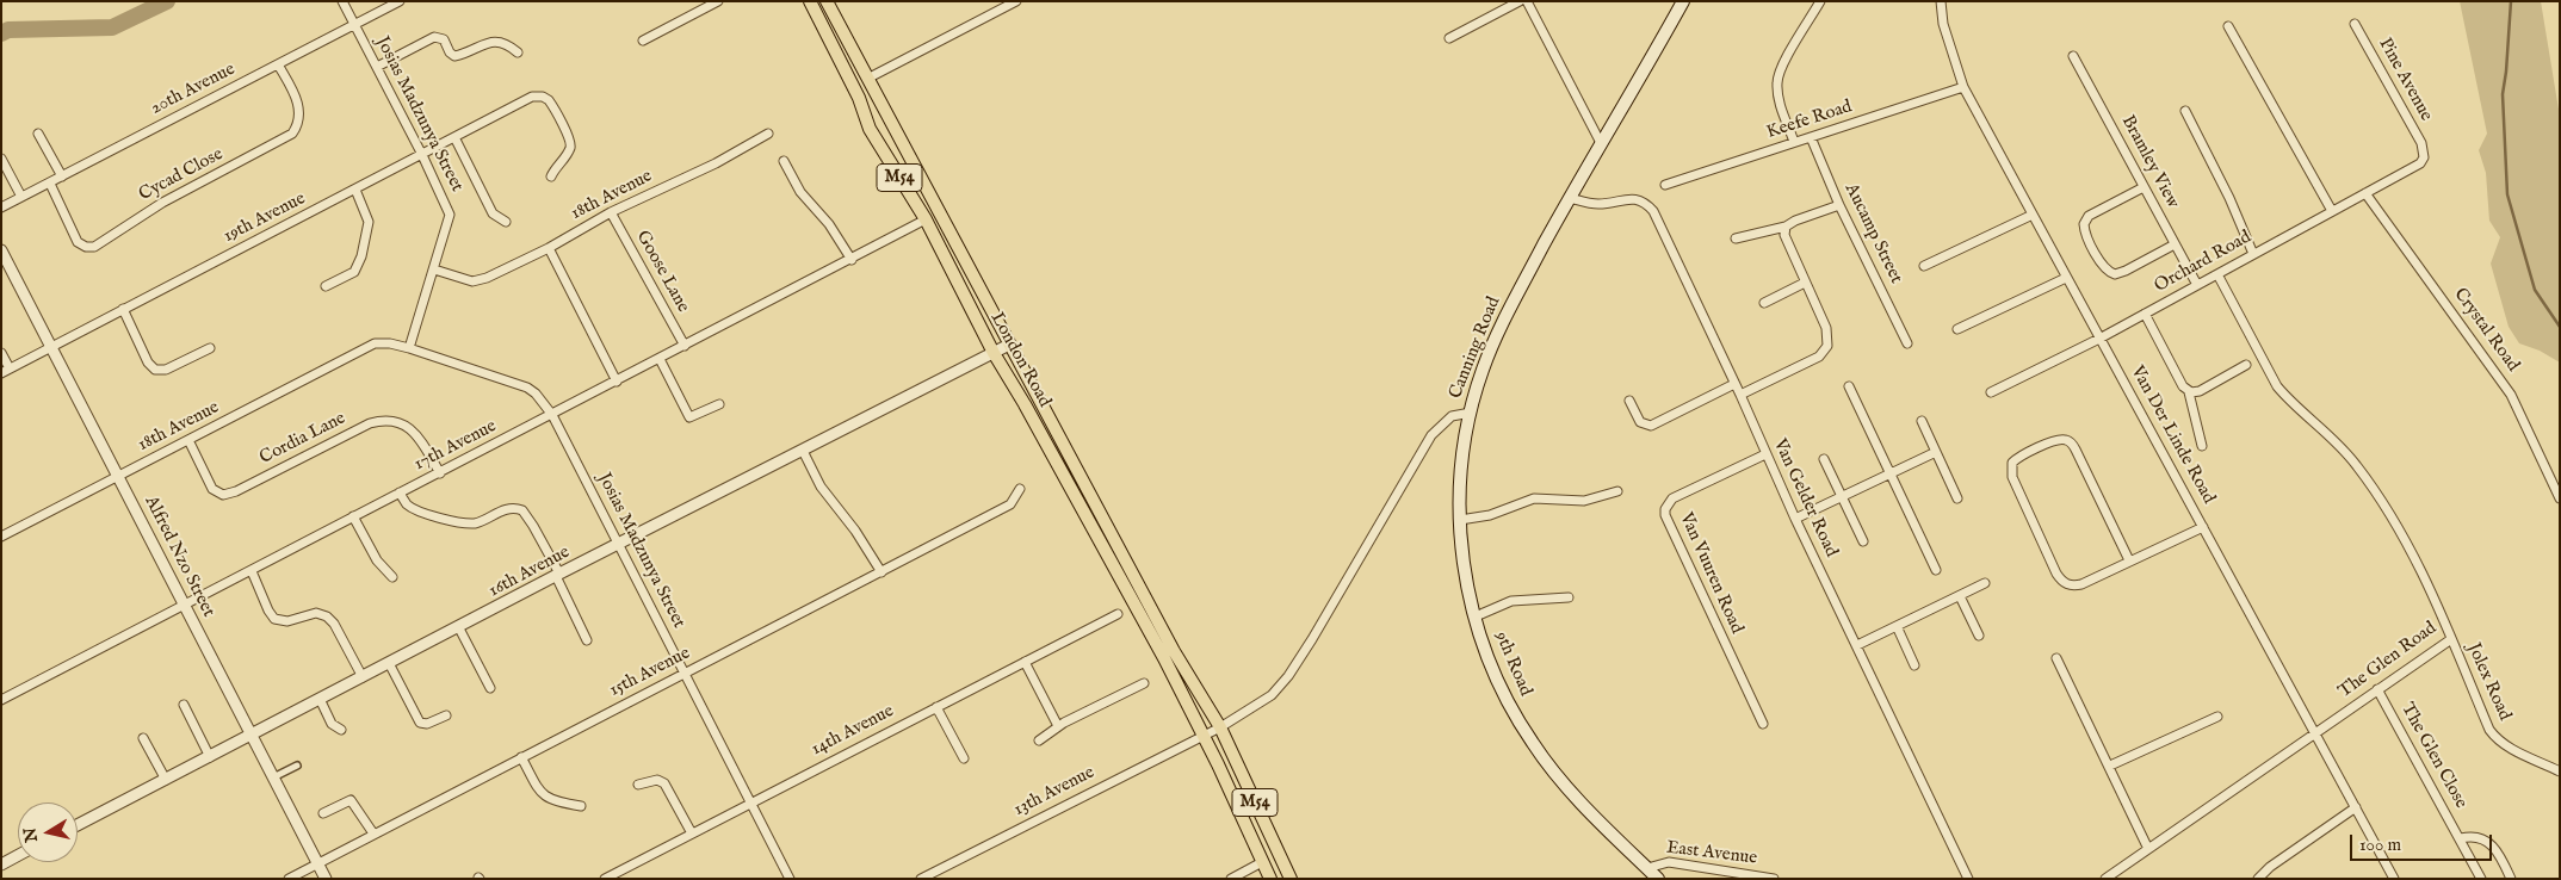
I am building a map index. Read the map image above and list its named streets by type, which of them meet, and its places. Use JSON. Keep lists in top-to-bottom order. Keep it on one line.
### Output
{"streets":{"main road":["M54","Canning Road","London Road","9th Road"],"street":["Pine Avenue","20th Avenue","Josias Madzunya Street","Keefe Road","Bramley View","Cycad Close","18th Avenue","19th Avenue","Aucamp Street","Orchard Road","Goose Lane","Crystal Road","Van Der Linde Road","Cordia Lane","17th Avenue","Van Gelder Road","Alfred Nzo Street","16th Avenue","Van Vuuren Road","The Glen Road","15th Avenue","Jolex Road","14th Avenue","The Glen Close","13th Avenue","East Avenue"]},"crossings":[["Pine Avenue","Orchard Road"],["20th Avenue","Josias Madzunya Street"],["20th Avenue","Cycad Close"],["Josias Madzunya Street","18th Avenue"],["Josias Madzunya Street","19th Avenue"],["Josias Madzunya Street","17th Avenue"],["Josias Madzunya Street","16th Avenue"],["Josias Madzunya Street","15th Avenue"],["Josias Madzunya Street","14th Avenue"],["Keefe Road","Aucamp Street"],["Keefe Road","Van Der Linde Road"],["Bramley View","Orchard Road"],["M54","Canning Road"],["M54","London Road"],["M54","13th Avenue"],["18th Avenue","Goose Lane"],["18th Avenue","Cordia Lane"],["18th Avenue","Alfred Nzo Street"],["19th Avenue","Alfred Nzo Street"],["Orchard Road","Crystal Road"],["Orchard Road","Van Der Linde Road"],["Orchard Road","The Glen Road"],["Goose Lane","17th Avenue"],["Canning Road","London Road"],["Canning Road","Van Gelder Road"],["Canning Road","9th Road"],["Canning Road","13th Avenue"],["London Road","17th Avenue"],["London Road","16th Avenue"],["London Road","13th Avenue"],["Van Der Linde Road","The Glen Road"],["Cordia Lane","17th Avenue"],["17th Avenue","Alfred Nzo Street"],["Van Gelder Road","Van Vuuren Road"],["Alfred Nzo Street","16th Avenue"],["Alfred Nzo Street","15th Avenue"],["The Glen Road","Jolex Road"],["The Glen Road","The Glen Close"],["9th Road","East Avenue"]],"scale_bar":"100 m","north":"left"}
